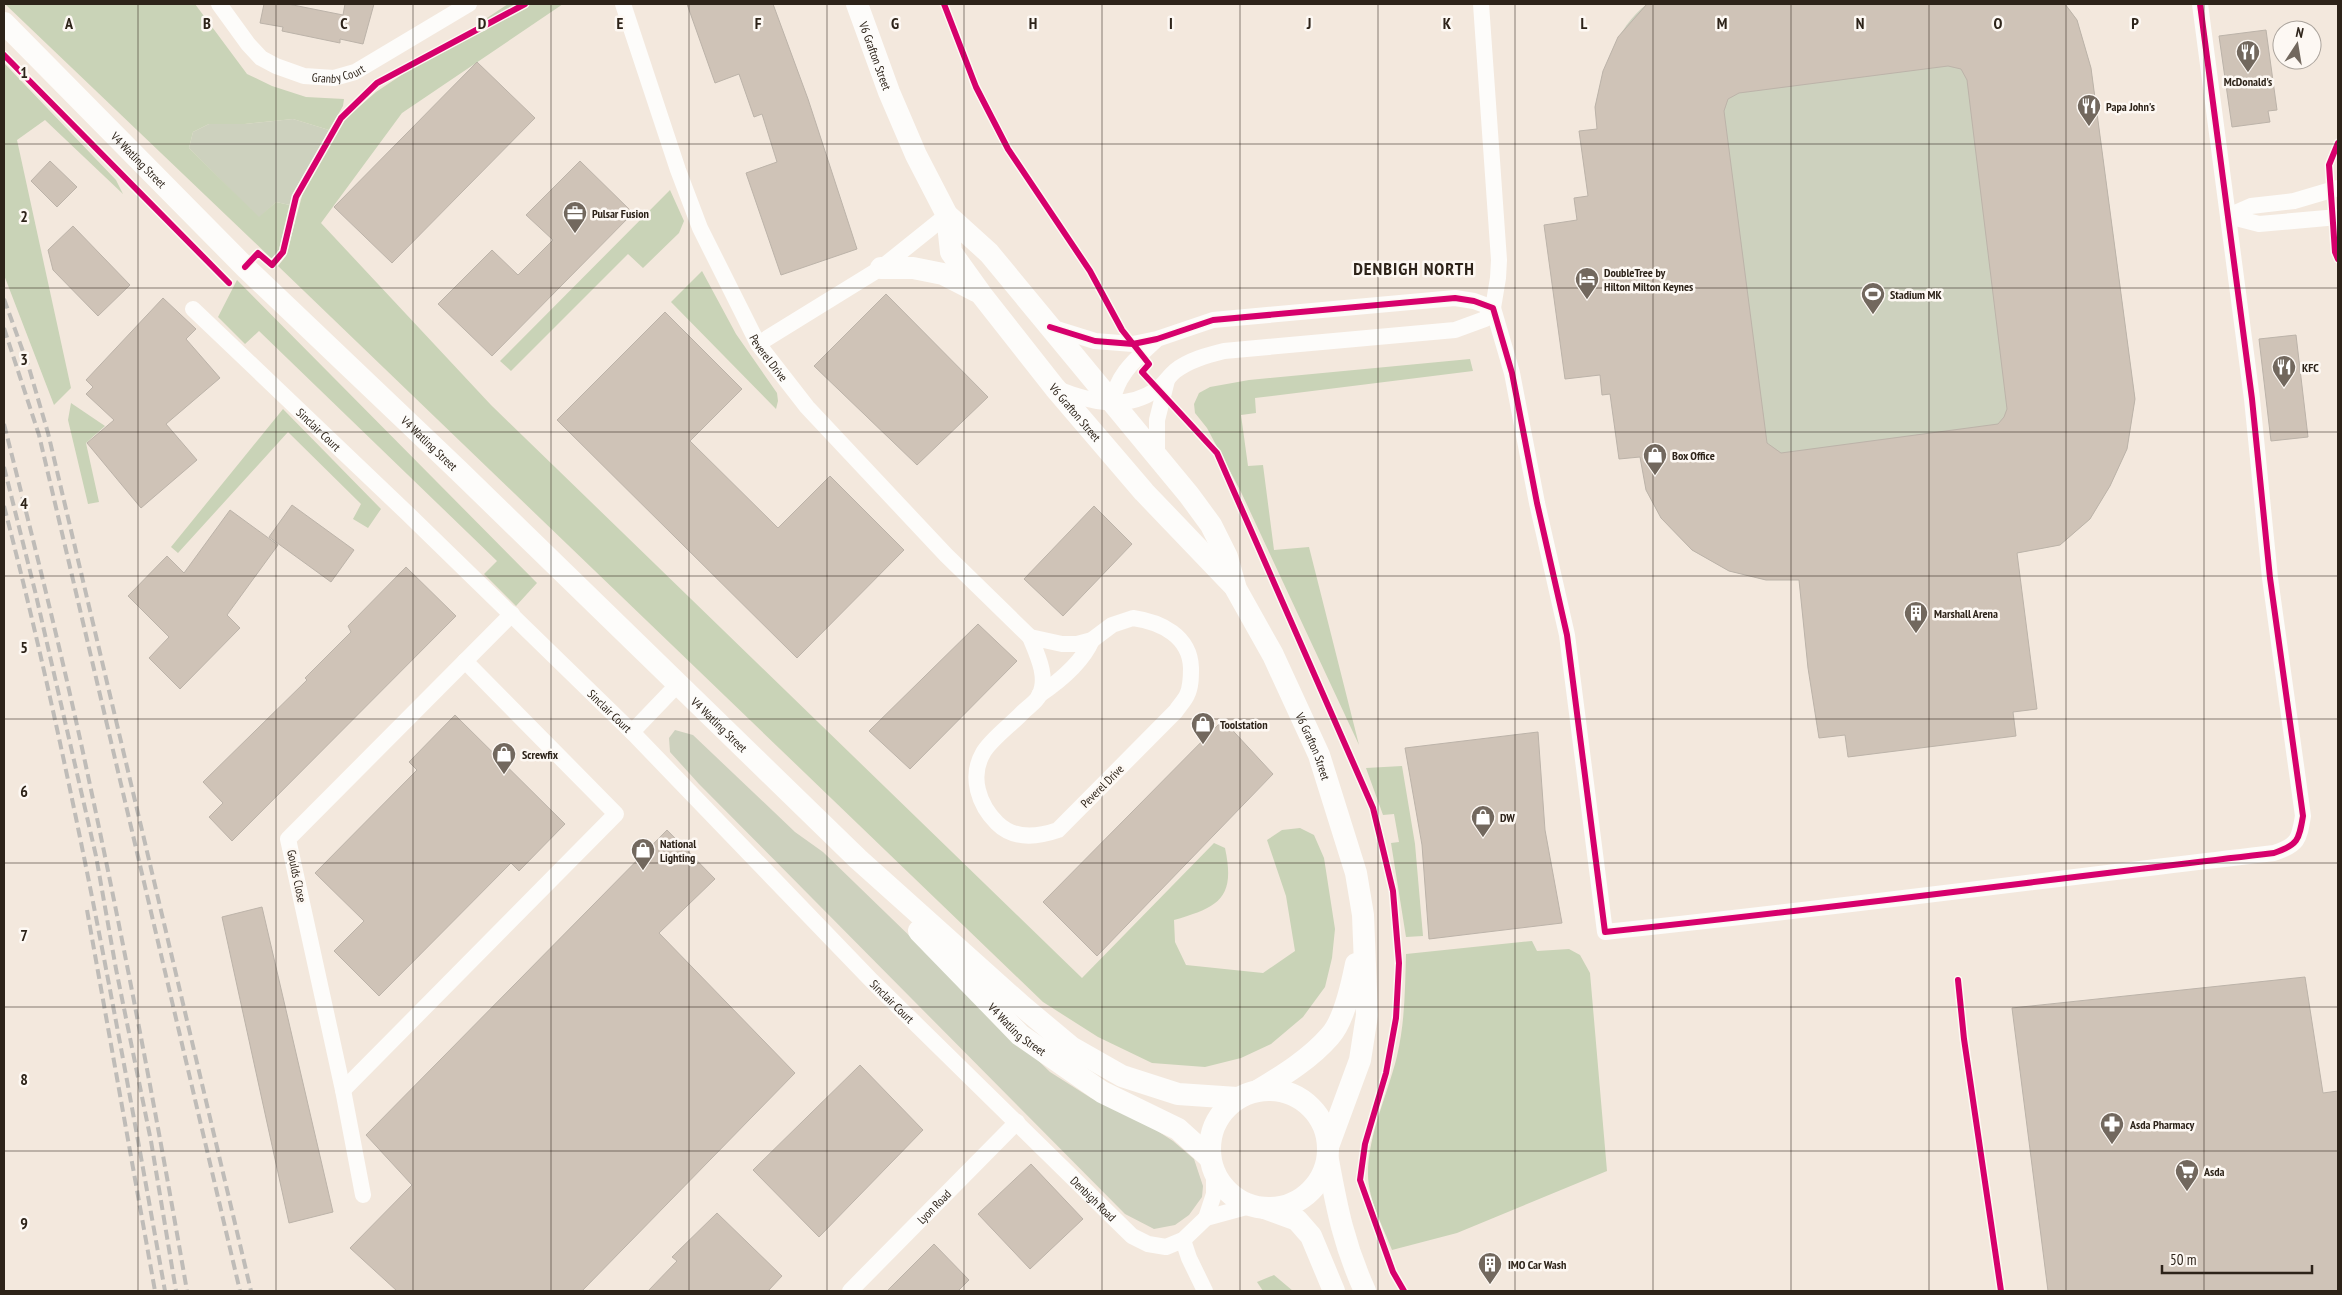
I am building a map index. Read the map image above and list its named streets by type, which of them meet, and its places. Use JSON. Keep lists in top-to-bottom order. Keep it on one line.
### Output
{"streets":{"street":["V6 Grafton Street","Granby Court","V4 Watling Street","Peverel Drive","Sinclair Court","Goulds Close","Denbigh Road","Lyon Road"]},"crossings":[["V6 Grafton Street","V4 Watling Street"],["V6 Grafton Street","Denbigh Road"],["V4 Watling Street","Denbigh Road"],["Sinclair Court","Goulds Close"],["Sinclair Court","Denbigh Road"],["Sinclair Court","Lyon Road"],["Denbigh Road","Lyon Road"]],"districts":["DENBIGH NORTH"],"places":{"restaurant":["McDonald's","Papa John's","KFC"],"office":["Pulsar Fusion"],"hotel":["DoubleTree by Hilton Milton Keynes"],"sports":["Stadium MK"],"shop":["Box Office","Toolstation","Screwfix","DW","National Lighting"],"building":["Marshall Arena","IMO Car Wash"],"pharmacy":["Asda Pharmacy"],"supermarket":["Asda"]},"scale_bar":"50 m","north":"top","grid":{"columns":["A","B","C","D","E","F","G","H","I","J","K","L","M","N","O","P"],"rows":["1","2","3","4","5","6","7","8","9"]}}
